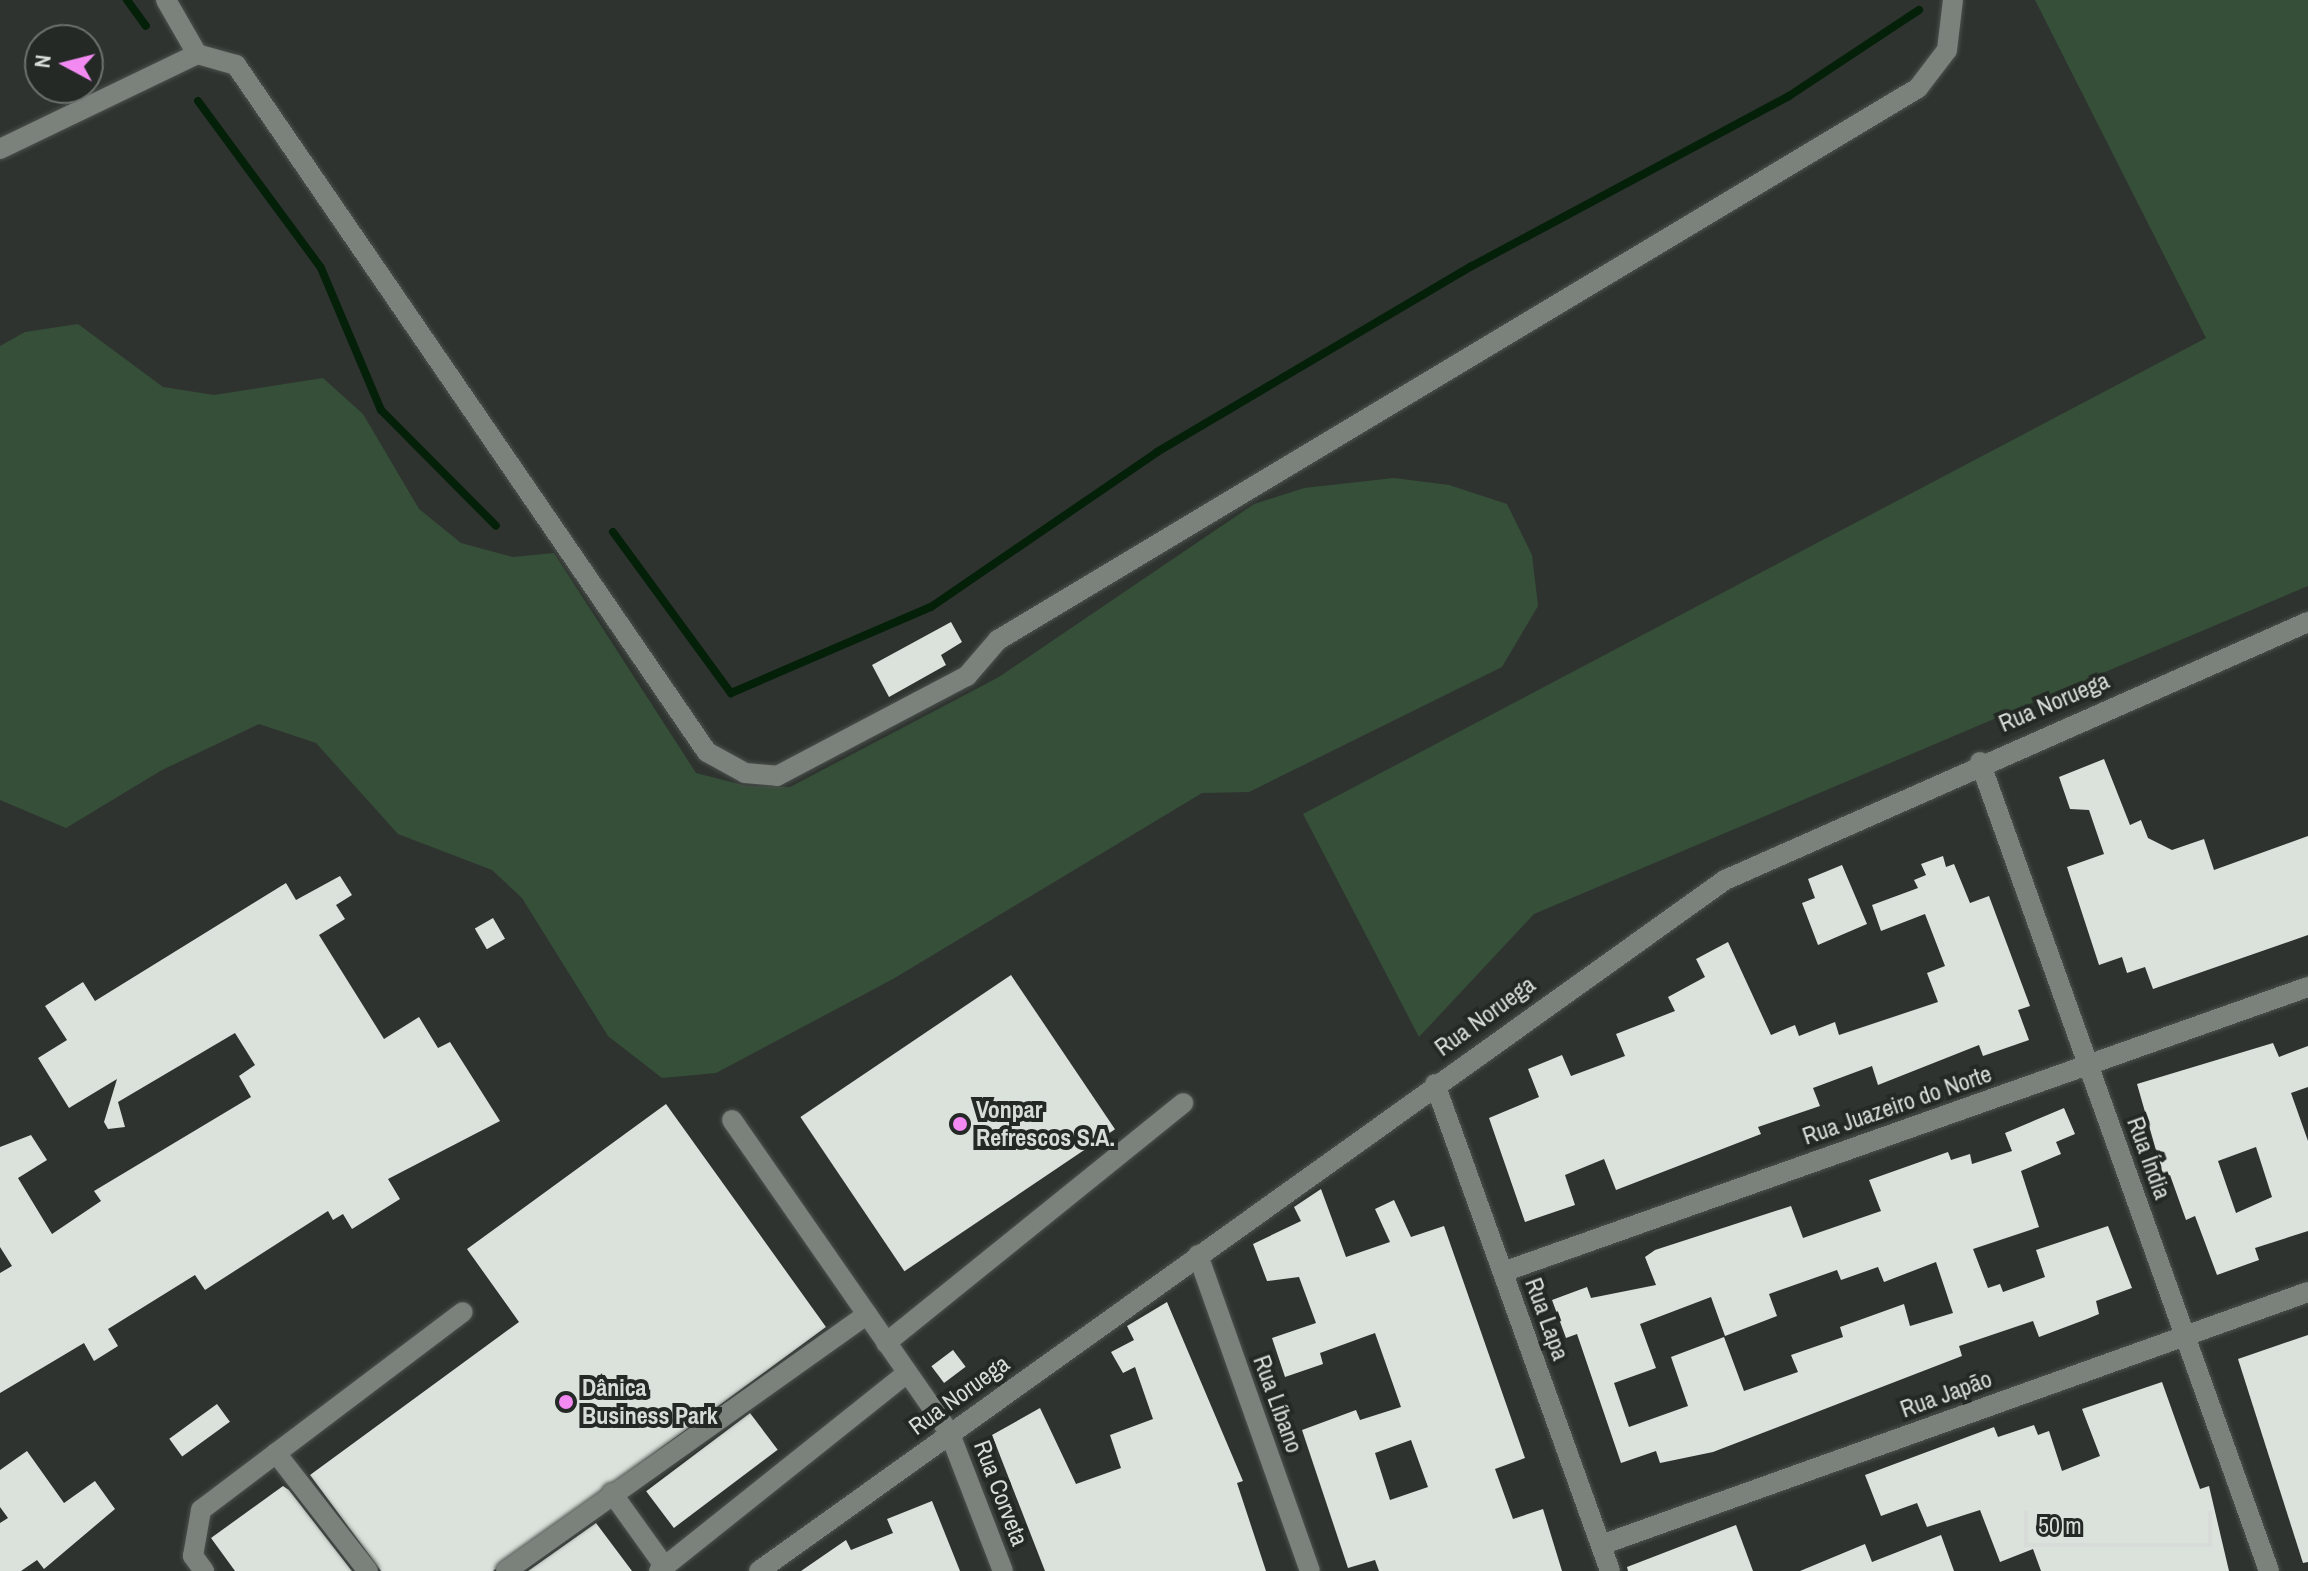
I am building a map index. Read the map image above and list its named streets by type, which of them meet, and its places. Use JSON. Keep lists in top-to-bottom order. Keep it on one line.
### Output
{"streets":{"street":["Rua Noruega","Rua Juazeiro do Norte","Rua Índia","Rua Lapa","Rua Japão","Rua Líbano","Rua Corveta"]},"crossings":[["Rua Noruega","Rua Índia"],["Rua Noruega","Rua Lapa"],["Rua Noruega","Rua Líbano"],["Rua Noruega","Rua Corveta"],["Rua Juazeiro do Norte","Rua Índia"],["Rua Juazeiro do Norte","Rua Lapa"],["Rua Índia","Rua Japão"],["Rua Lapa","Rua Japão"]],"places":["Vonpar Refrescos S.A.","Dânica Business Park"],"scale_bar":"50 m","north":"left"}
